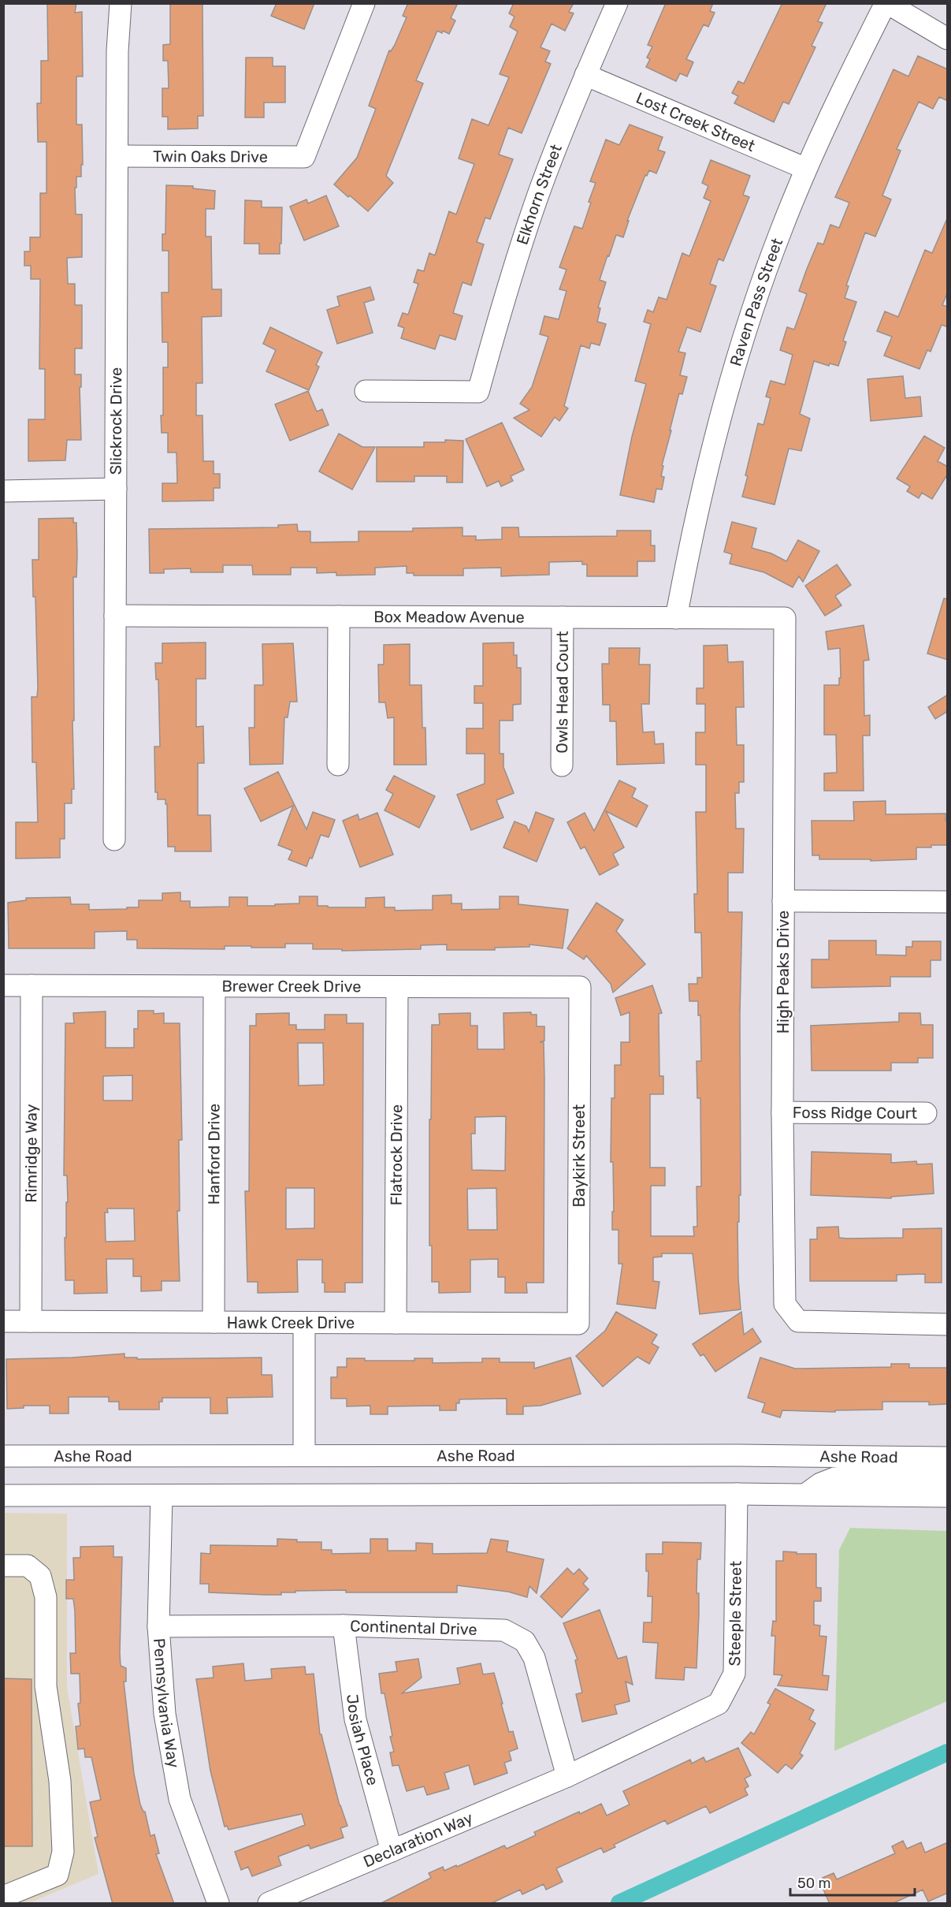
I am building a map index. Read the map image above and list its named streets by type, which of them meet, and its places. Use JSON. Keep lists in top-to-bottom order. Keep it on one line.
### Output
{"streets":{"street":["Lost Creek Street","Twin Oaks Drive","Elkhorn Street","Raven Pass Street","Slickrock Drive","Box Meadow Avenue","Owls Head Court","High Peaks Drive","Brewer Creek Drive","Foss Ridge Court","Rimridge Way","Hanford Drive","Flatrock Drive","Baykirk Street","Hawk Creek Drive","Ashe Road","Steeple Street","Continental Drive","Pennsylvania Way","Josiah Place","Declaration Way"]},"crossings":[["Lost Creek Street","Elkhorn Street"],["Lost Creek Street","Raven Pass Street"],["Twin Oaks Drive","Slickrock Drive"],["Raven Pass Street","Box Meadow Avenue"],["Slickrock Drive","Box Meadow Avenue"],["Box Meadow Avenue","Owls Head Court"],["Box Meadow Avenue","High Peaks Drive"],["High Peaks Drive","Foss Ridge Court"],["Brewer Creek Drive","Rimridge Way"],["Brewer Creek Drive","Hanford Drive"],["Brewer Creek Drive","Flatrock Drive"],["Brewer Creek Drive","Baykirk Street"],["Rimridge Way","Hawk Creek Drive"],["Hanford Drive","Hawk Creek Drive"],["Flatrock Drive","Hawk Creek Drive"],["Baykirk Street","Hawk Creek Drive"],["Steeple Street","Continental Drive"],["Steeple Street","Declaration Way"],["Continental Drive","Pennsylvania Way"],["Continental Drive","Josiah Place"],["Continental Drive","Declaration Way"],["Josiah Place","Declaration Way"]],"scale_bar":"50 m"}
